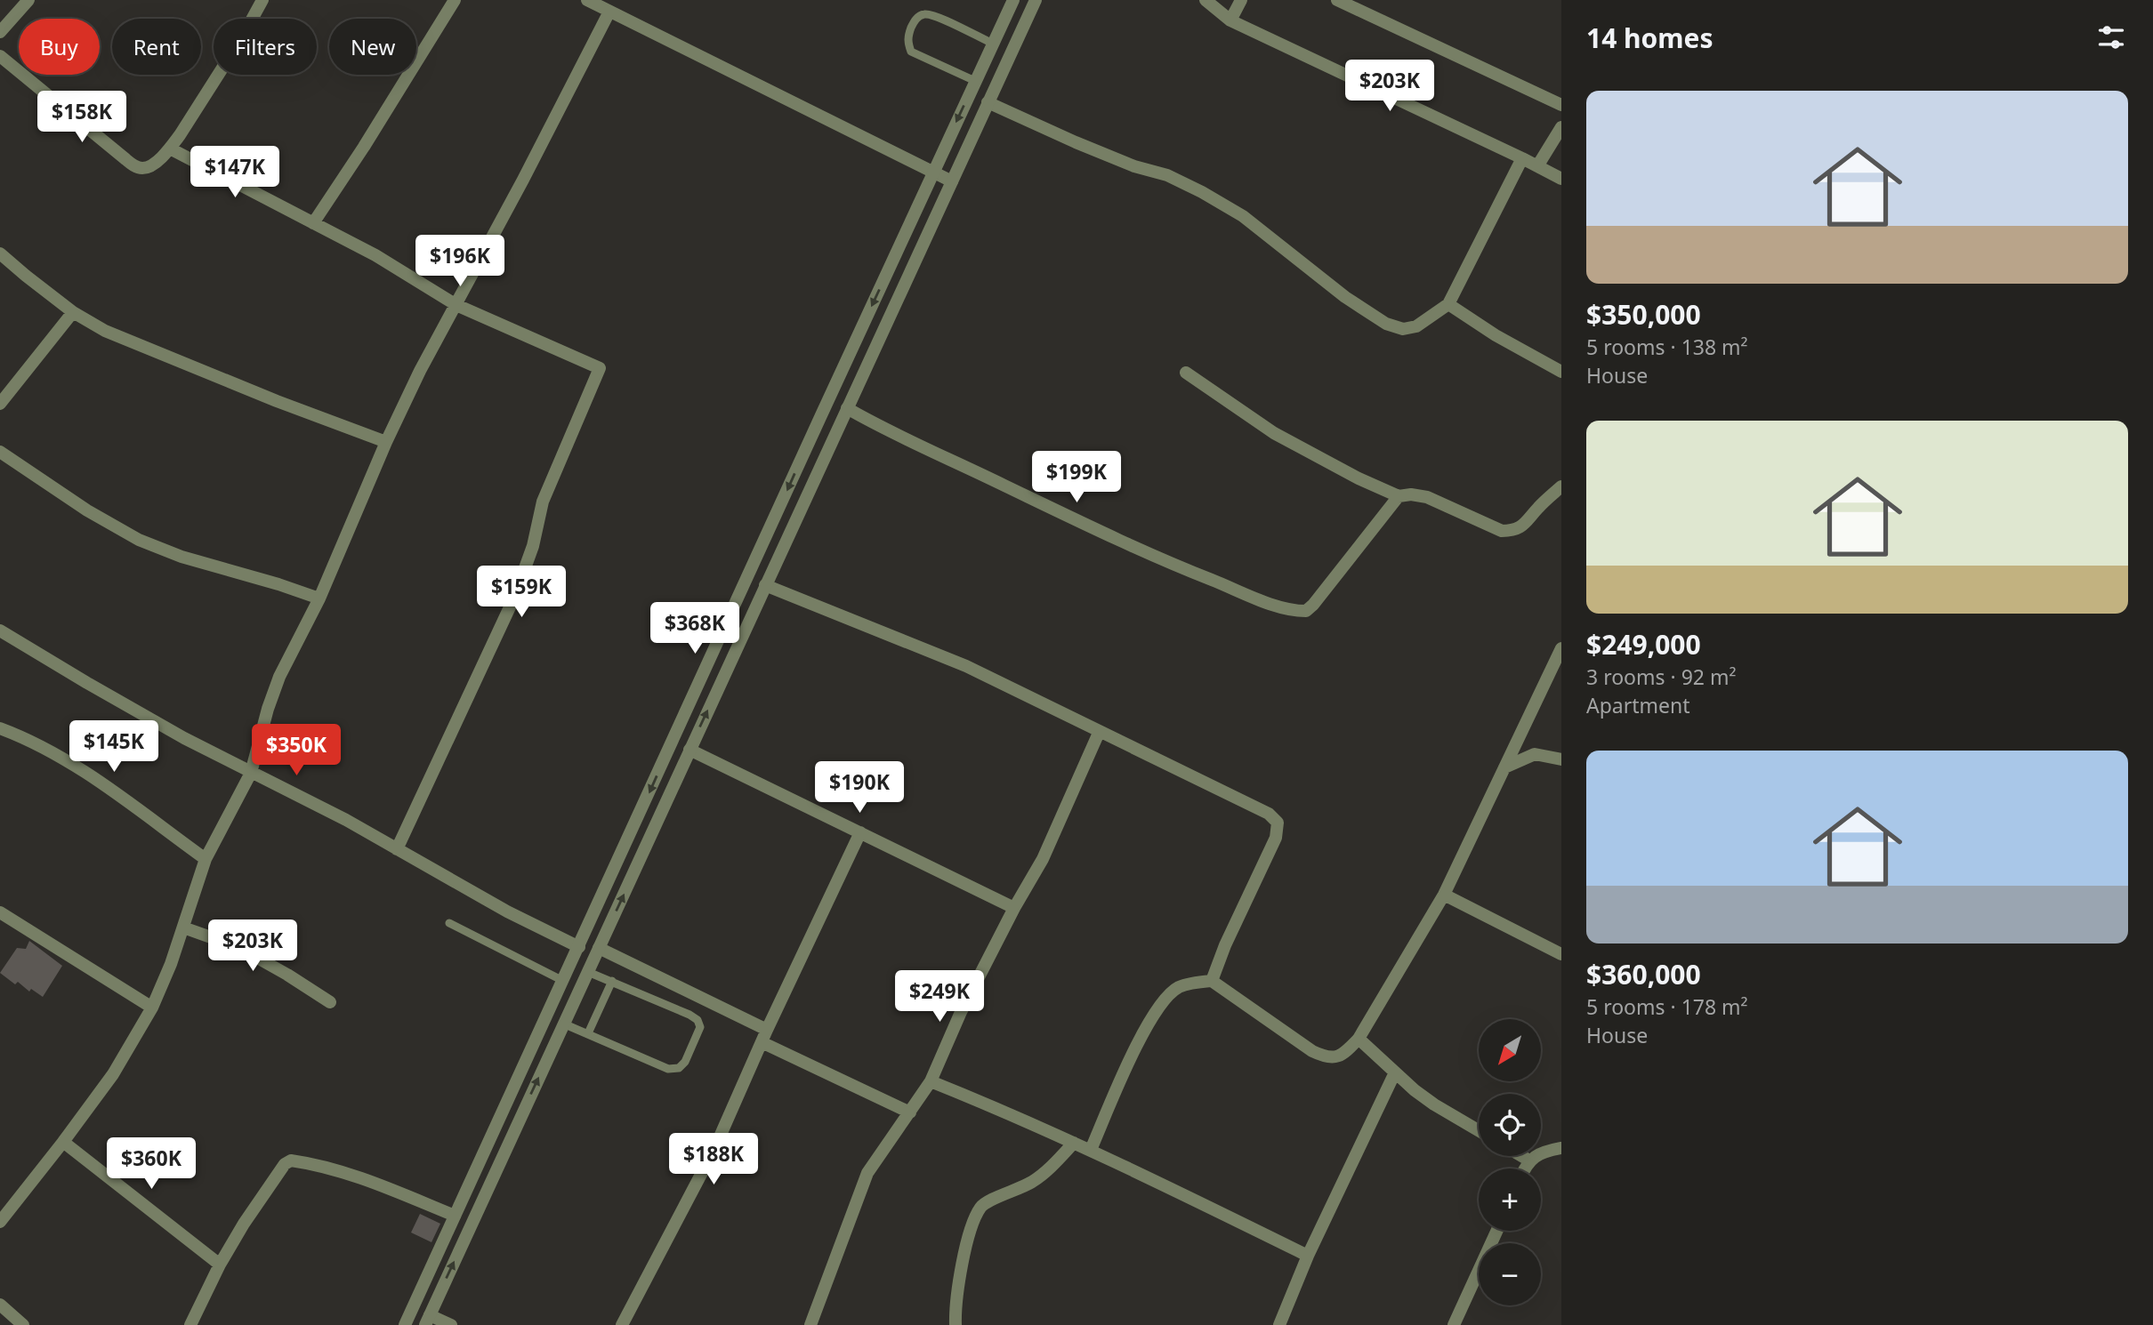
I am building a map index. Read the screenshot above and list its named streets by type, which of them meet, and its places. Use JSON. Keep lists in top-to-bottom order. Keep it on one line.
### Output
{"north":"bottom left","page":{"heading":"14 homes","chip":["Buy","Rent","Filters","New"],"price":["$203K","$158K","$147K","$196K","$199K","$159K","$368K","$145K","$350K","$190K","$203K","$249K","$188K","$360K"],"list":[{"name":"$350,000","note":"5 rooms · 138 m² · House"},{"name":"$249,000","note":"3 rooms · 92 m² · Apartment"},{"name":"$360,000","note":"5 rooms · 178 m² · House"}],"map_buttons":["+","−"]}}
